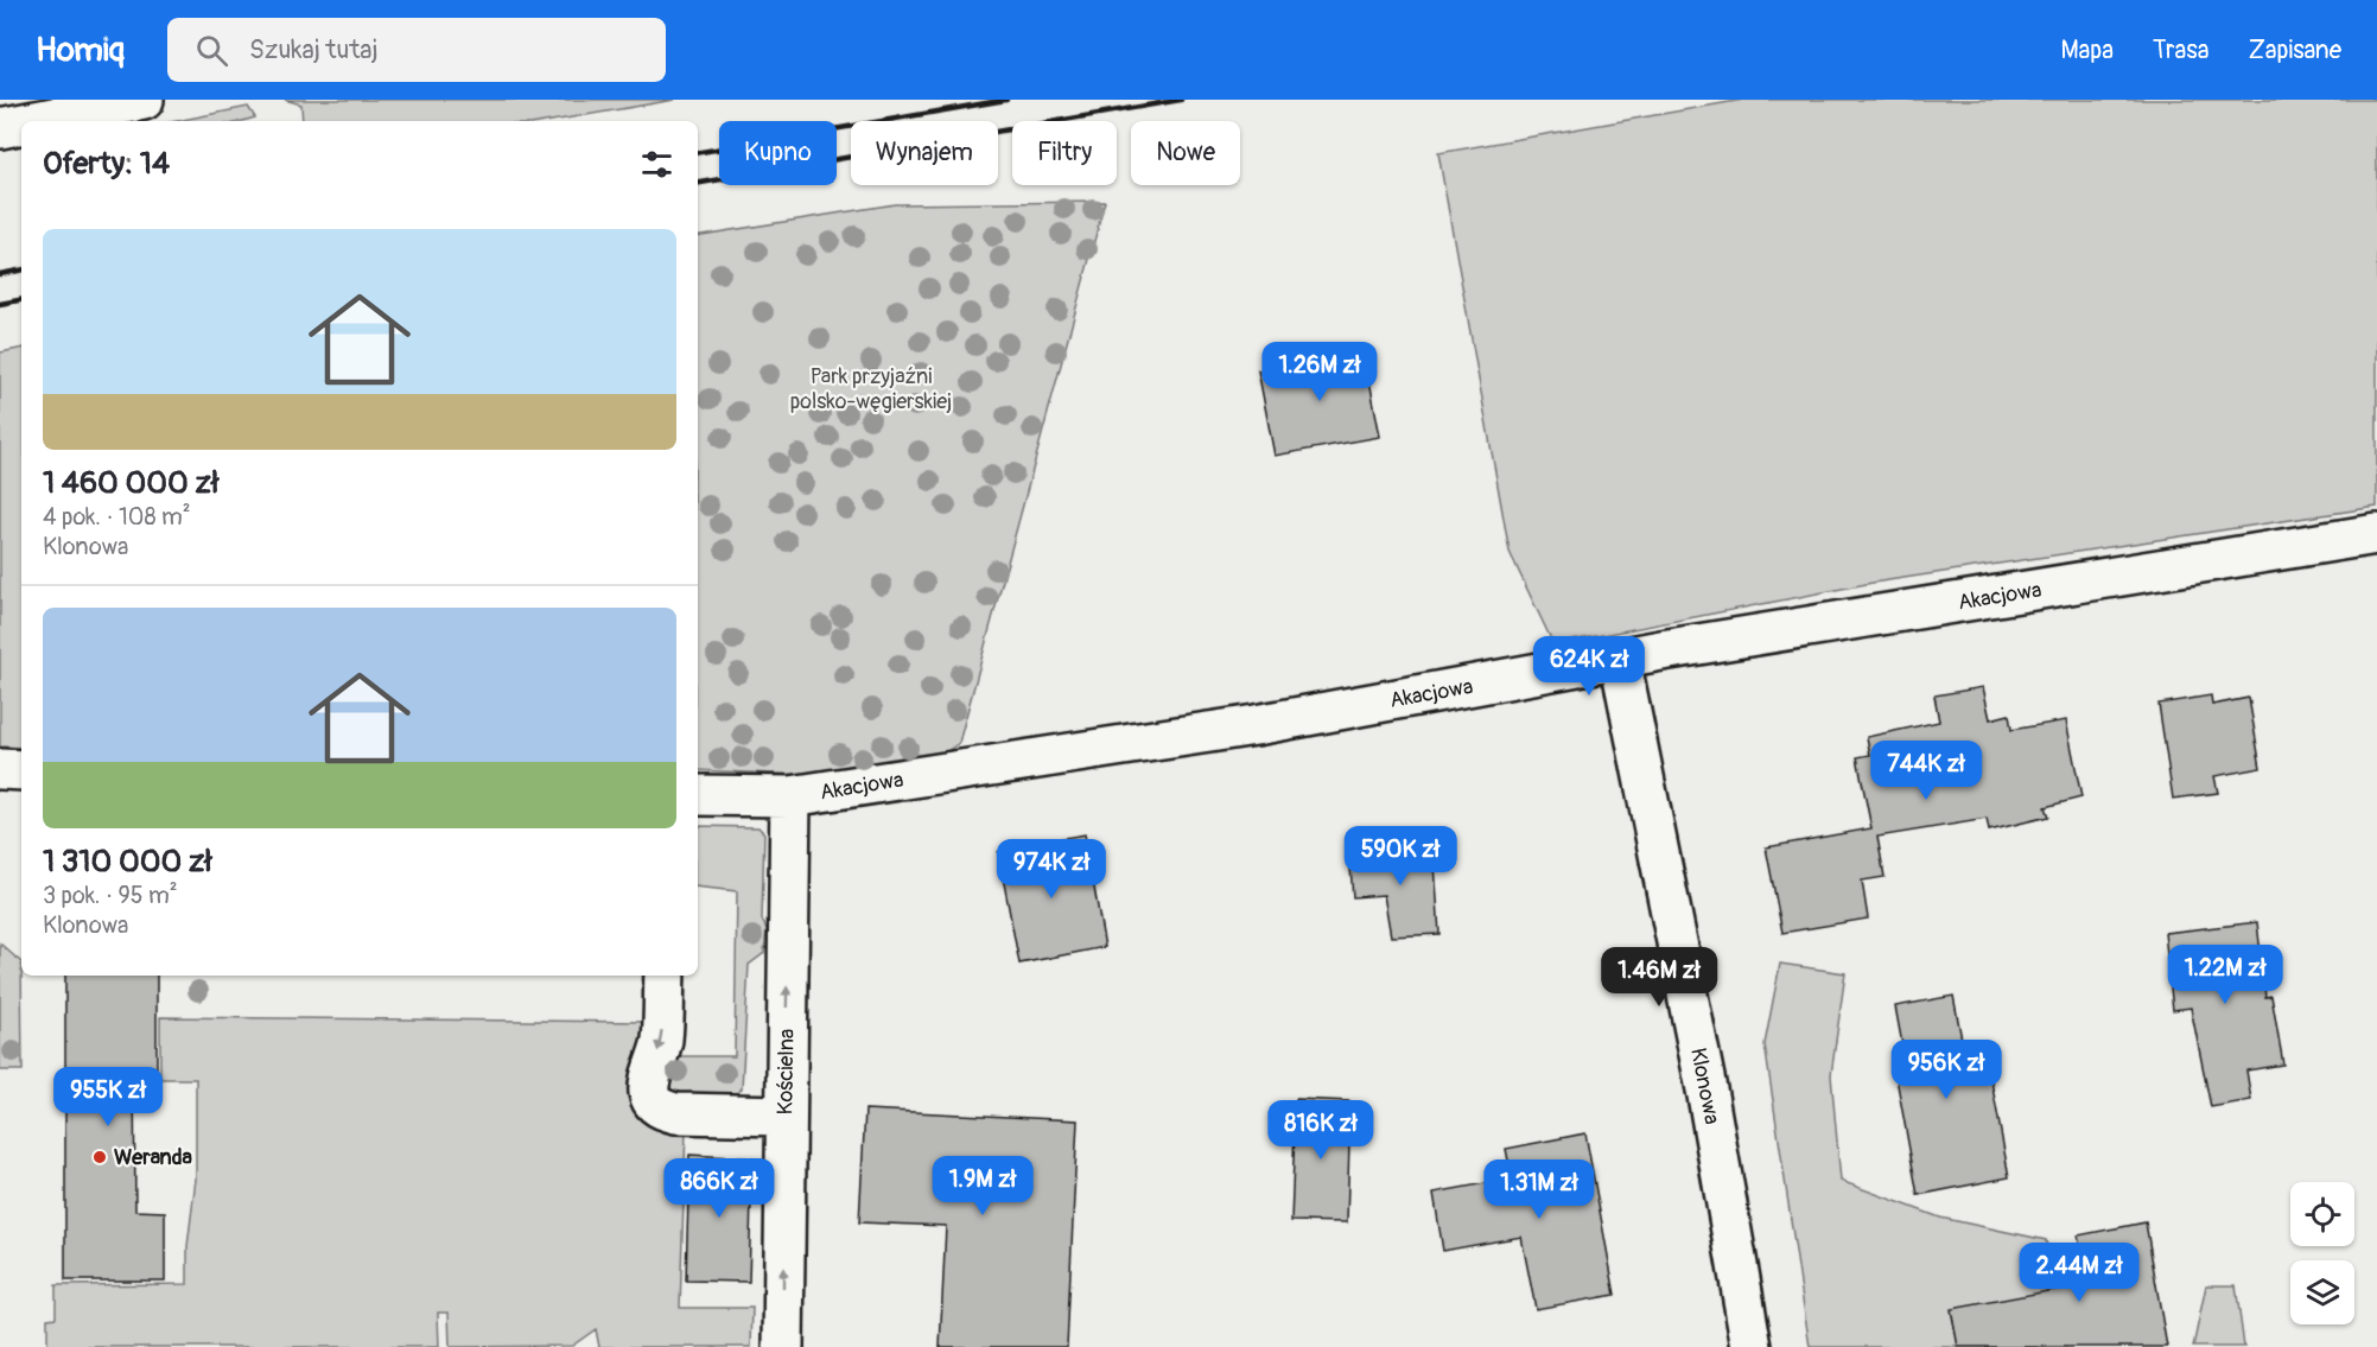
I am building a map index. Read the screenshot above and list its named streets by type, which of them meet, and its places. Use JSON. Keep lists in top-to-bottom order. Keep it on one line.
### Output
{"streets":{"street":["Akacjowa","Kościelna","Klonowa"]},"crossings":[["Akacjowa","Kościelna"],["Akacjowa","Klonowa"]],"one_way":["Kościelna"],"parks":["Park przyjaźni polsko-węgierskiej"],"places":["Weranda"],"page":{"header":"Homiq","search":"Szukaj tutaj","nav":["Mapa","Trasa","Zapisane"],"chip":["Kupno","Wynajem","Filtry","Nowe"],"heading":"Oferty: 14","list":[{"name":"1 460 000 zł","note":"4 pok. · 108 m² · Klonowa"},{"name":"1 310 000 zł","note":"3 pok. · 95 m² · Klonowa"}],"price":["1.26M zł","624K zł","744K zł","590K zł","974K zł","1.22M zł","1.46M zł","956K zł","955K zł","816K zł","1.9M zł","866K zł","1.31M zł","2.44M zł"]}}
